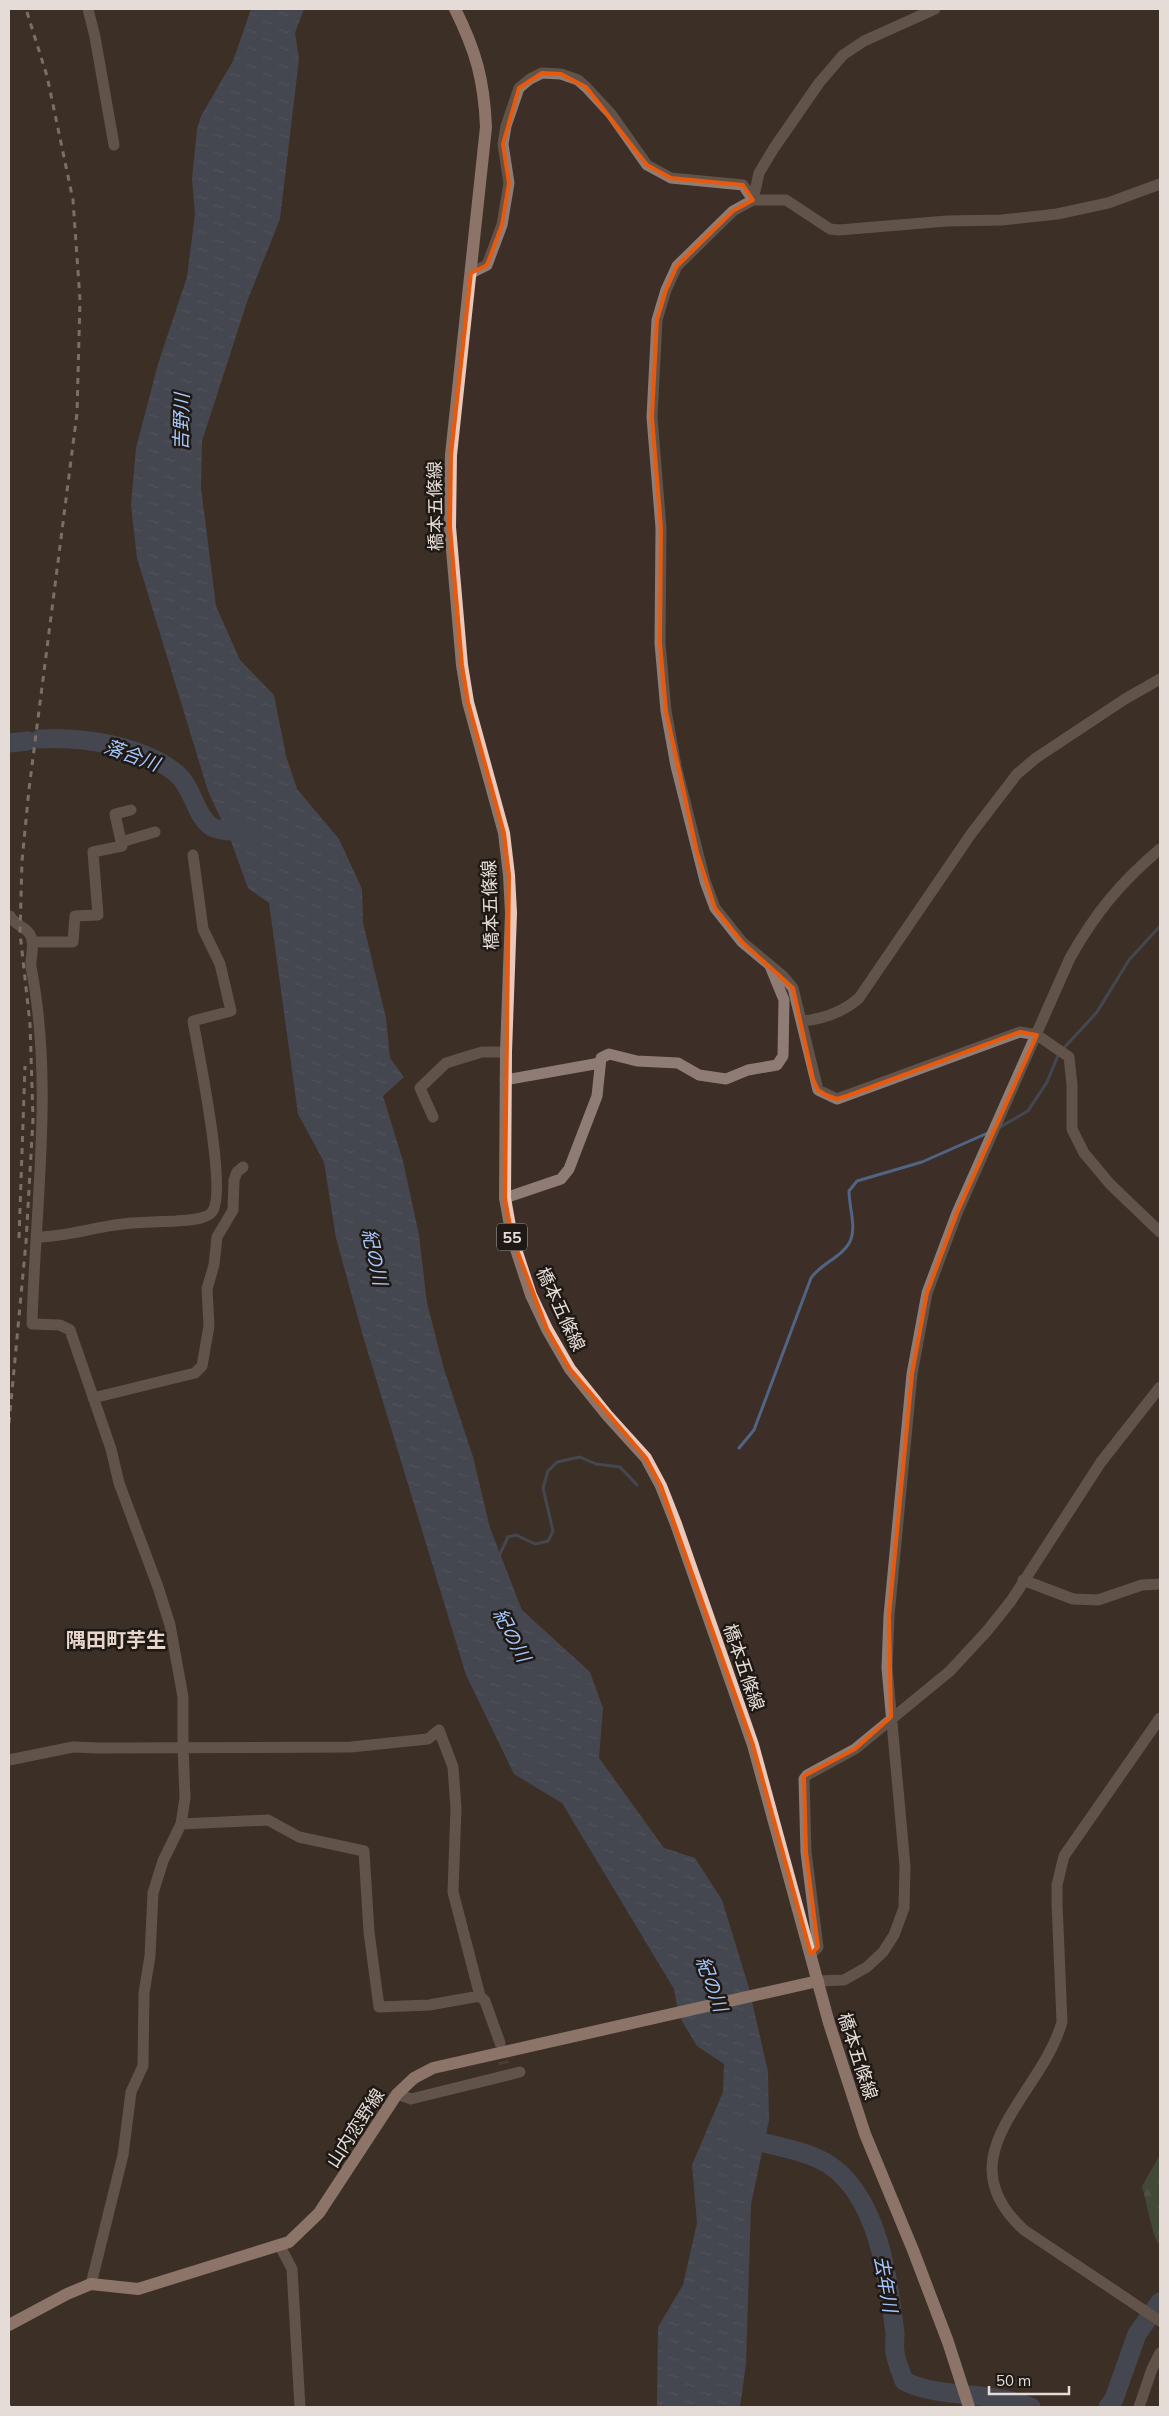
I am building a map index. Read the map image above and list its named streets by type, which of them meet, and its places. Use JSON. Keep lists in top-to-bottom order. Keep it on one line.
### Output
{"streets":{"main road":["橋本五條線","55","山内恋野線"]},"crossings":[["橋本五條線","山内恋野線"]],"districts":["隅田町芋生"],"water":["吉野川","落合川","紀の川","去年川"],"scale_bar":"50 m"}
